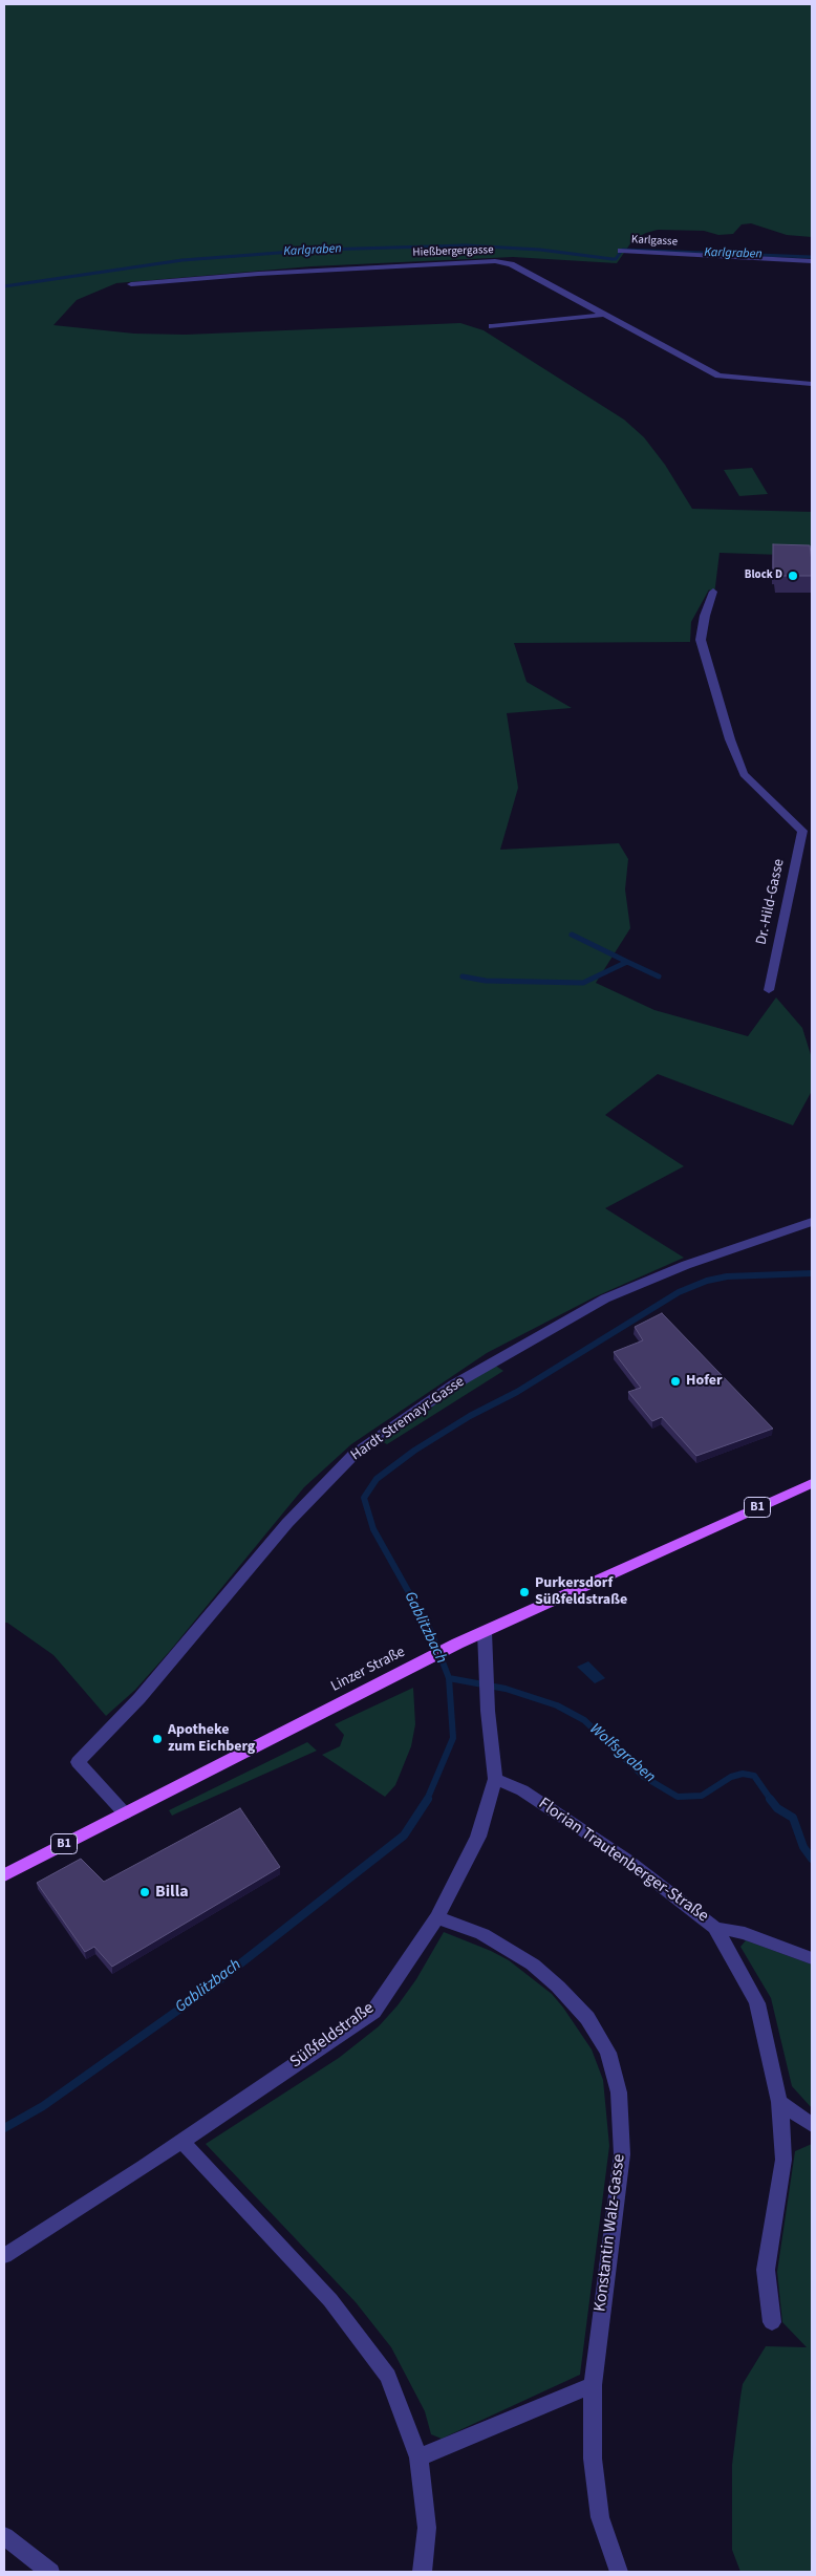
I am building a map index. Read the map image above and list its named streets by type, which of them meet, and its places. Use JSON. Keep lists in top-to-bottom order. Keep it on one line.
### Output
{"streets":{"main road":["B1","Linzer Straße"],"street":["Karlgasse","Hießbergergasse","Dr.-Hild-Gasse","Hardt Stremayr-Gasse","Florian Trautenberger-Straße","Süßfeldstraße","Konstantin Walz-Gasse"]},"crossings":[["Hardt Stremayr-Gasse","Linzer Straße"],["Linzer Straße","Süßfeldstraße"],["Florian Trautenberger-Straße","Süßfeldstraße"],["Süßfeldstraße","Konstantin Walz-Gasse"]],"water":["Karlgraben","Gablitzbach","Wolfsgraben"],"places":["Block D","Hofer","Purkersdorf Süßfeldstraße","Apotheke zum Eichberg","Billa"]}
